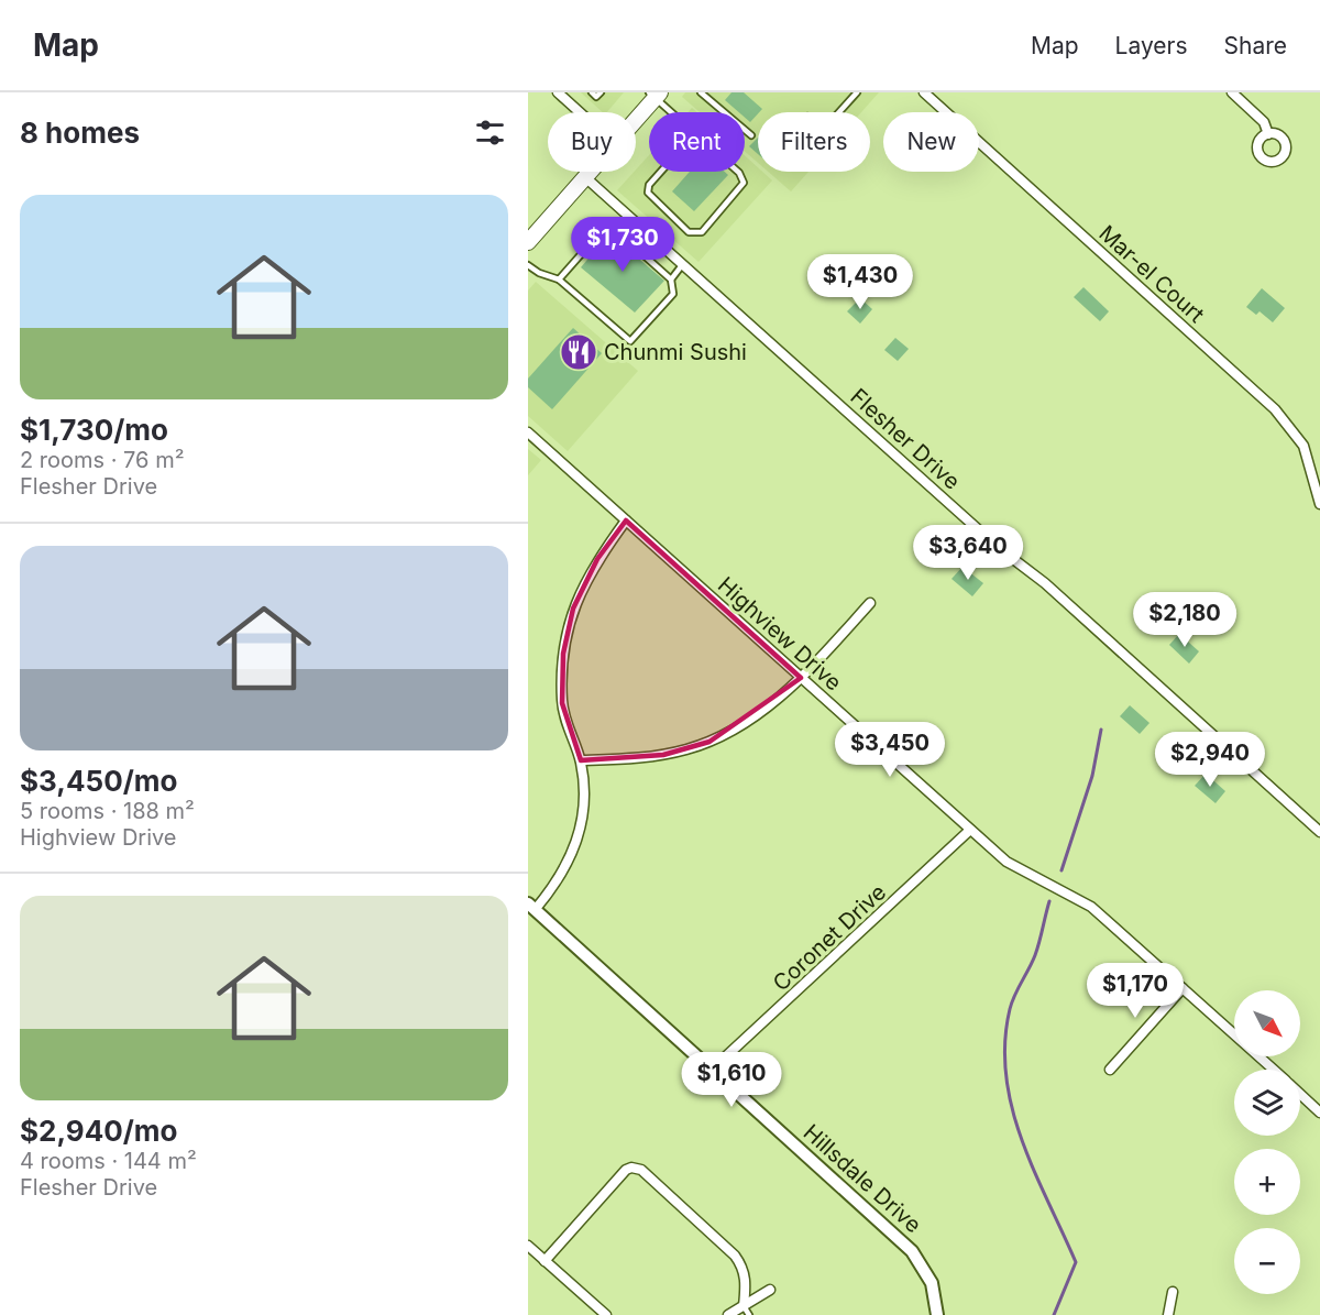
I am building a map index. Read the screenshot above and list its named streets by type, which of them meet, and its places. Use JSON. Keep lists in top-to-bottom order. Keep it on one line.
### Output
{"streets":{"street":["Mar-el Court","Flesher Drive","Highview Drive","Coronet Drive","Hillsdale Drive"]},"crossings":[["Highview Drive","Coronet Drive"],["Coronet Drive","Hillsdale Drive"]],"places":{"restaurant":["Chunmi Sushi"]},"north":"bottom right","page":{"header":"Map","nav":["Map","Layers","Share"],"heading":"8 homes","chip":["Buy","Rent","Filters","New"],"list":[{"name":"$1,730/mo","note":"2 rooms · 76 m² · Flesher Drive"},{"name":"$3,450/mo","note":"5 rooms · 188 m² · Highview Drive"},{"name":"$2,940/mo","note":"4 rooms · 144 m² · Flesher Drive"}],"price":["$1,730","$1,430","$3,640","$2,180","$3,450","$2,940","$1,170","$1,610"],"map_buttons":["+","−"]}}
